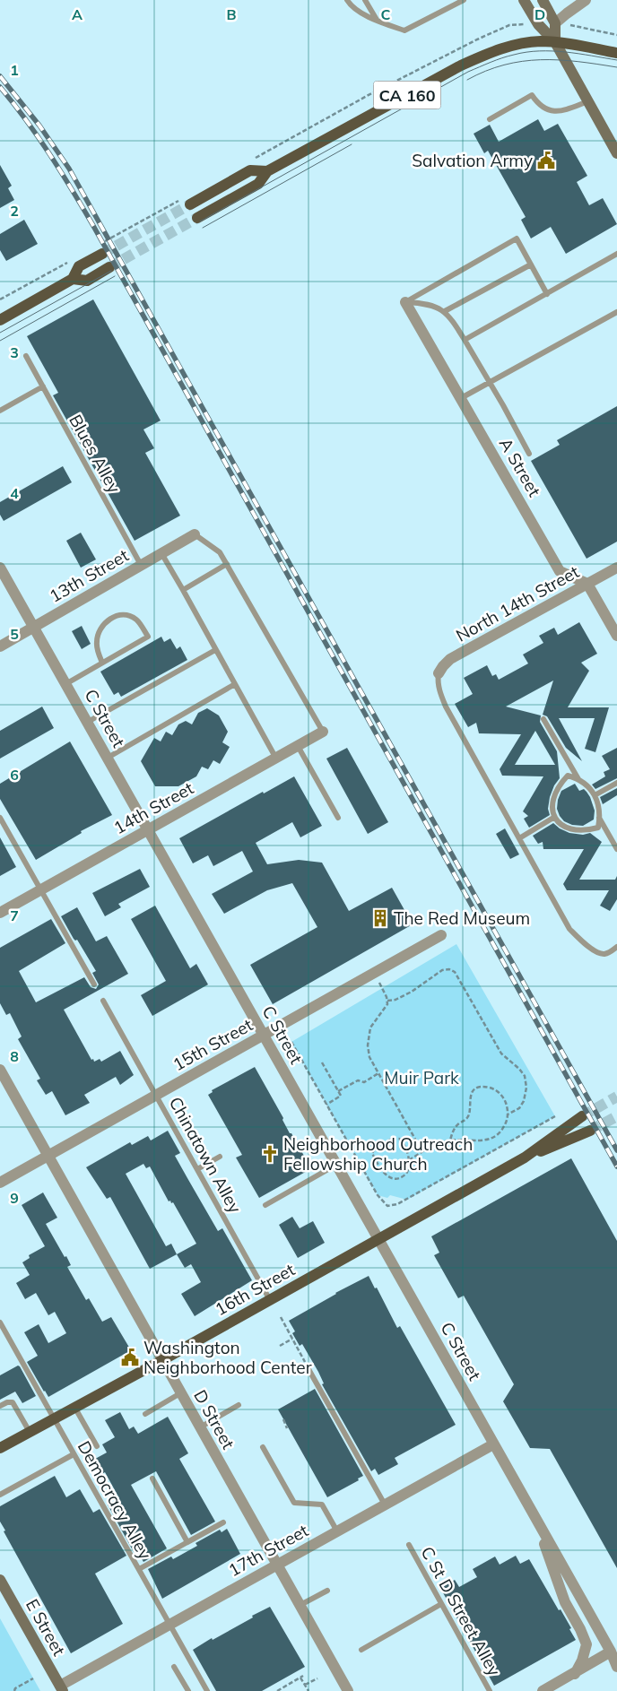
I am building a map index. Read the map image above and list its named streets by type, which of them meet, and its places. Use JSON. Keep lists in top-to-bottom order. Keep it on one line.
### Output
{"streets":{"main road":["CA 160","16th Street"],"street":["A Street","13th Street","North 14th Street","C Street","14th Street","15th Street","D Street","17th Street","E Street"],"lane":["Blues Alley","Chinatown Alley","Democracy Alley","C St D Street Alley"]},"crossings":[["Blues Alley","13th Street"],["A Street","North 14th Street"],["13th Street","C Street"],["C Street","14th Street"],["C Street","15th Street"],["C Street","16th Street"],["C Street","17th Street"],["15th Street","Chinatown Alley"],["15th Street","D Street"],["Chinatown Alley","16th Street"],["16th Street","D Street"],["16th Street","Democracy Alley"],["D Street","17th Street"],["Democracy Alley","17th Street"],["17th Street","E Street"]],"parks":["Muir Park"],"places":{"public building":["Salvation Army","Washington Neighborhood Center"],"building":["The Red Museum"],"church":["Neighborhood Outreach Fellowship Church"]},"grid":{"columns":["A","B","C","D"],"rows":["1","2","3","4","5","6","7","8","9"]}}
